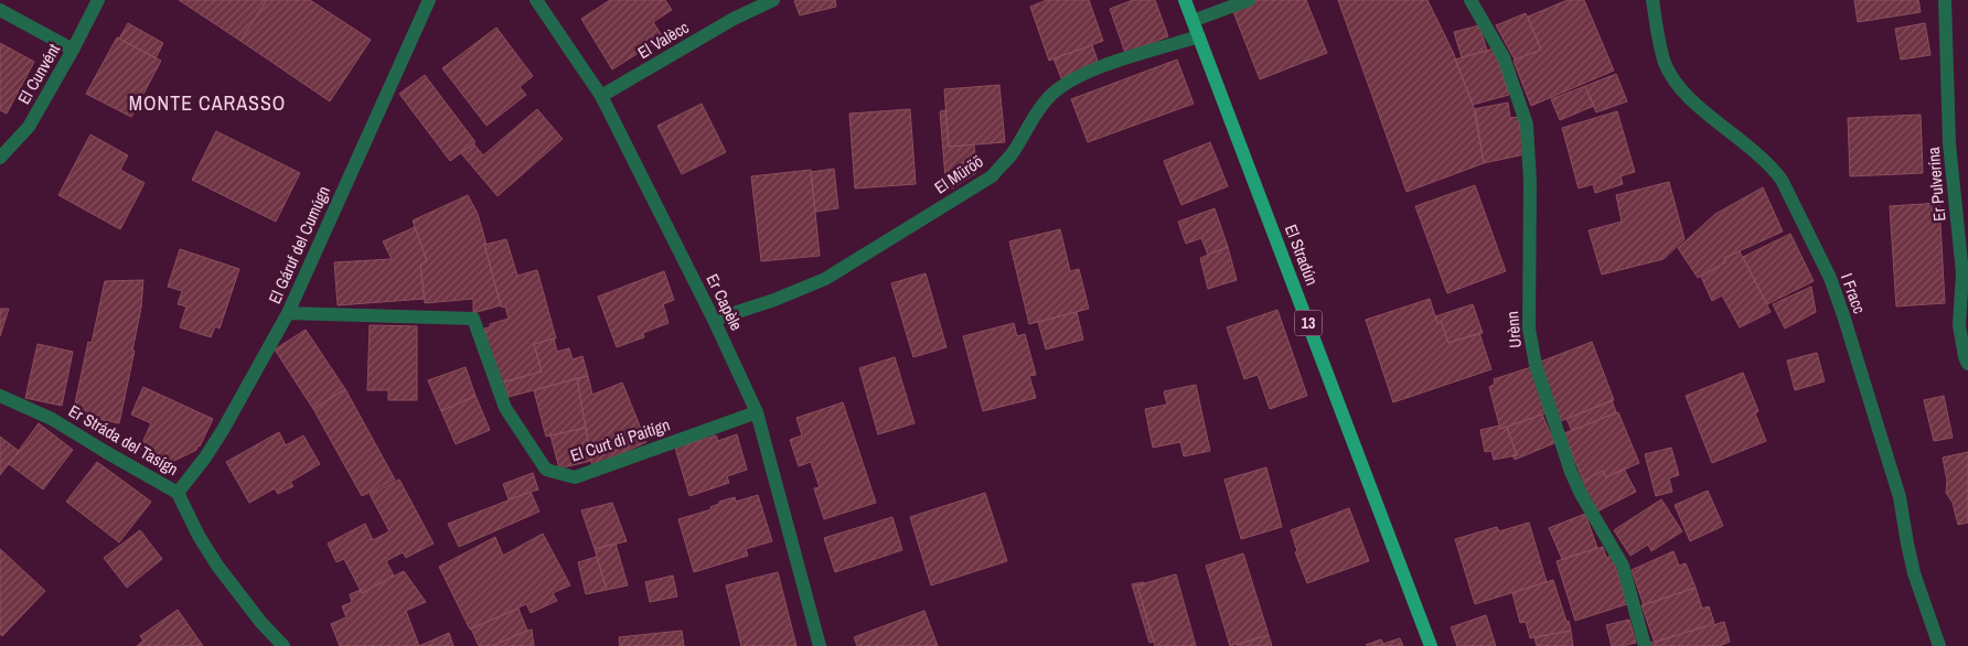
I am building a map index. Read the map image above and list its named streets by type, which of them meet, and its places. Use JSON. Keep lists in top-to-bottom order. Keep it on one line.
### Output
{"streets":{"main road":["El Stradún","13"],"street":["El Valècc","El Cunvént","El Müröö","Er Pulverína","El Gáruf del Cumúgn","I Fracc","Er Capèle","Urènn","Er Stráda del Tasígn","El Curt di Paitígn"]},"crossings":[["El Valècc","Er Capèle"],["El Müröö","El Stradún"],["El Müröö","Er Capèle"],["El Gáruf del Cumúgn","Er Stráda del Tasígn"],["El Gáruf del Cumúgn","El Curt di Paitígn"],["Er Capèle","El Curt di Paitígn"]],"districts":["MONTE CARASSO"]}
